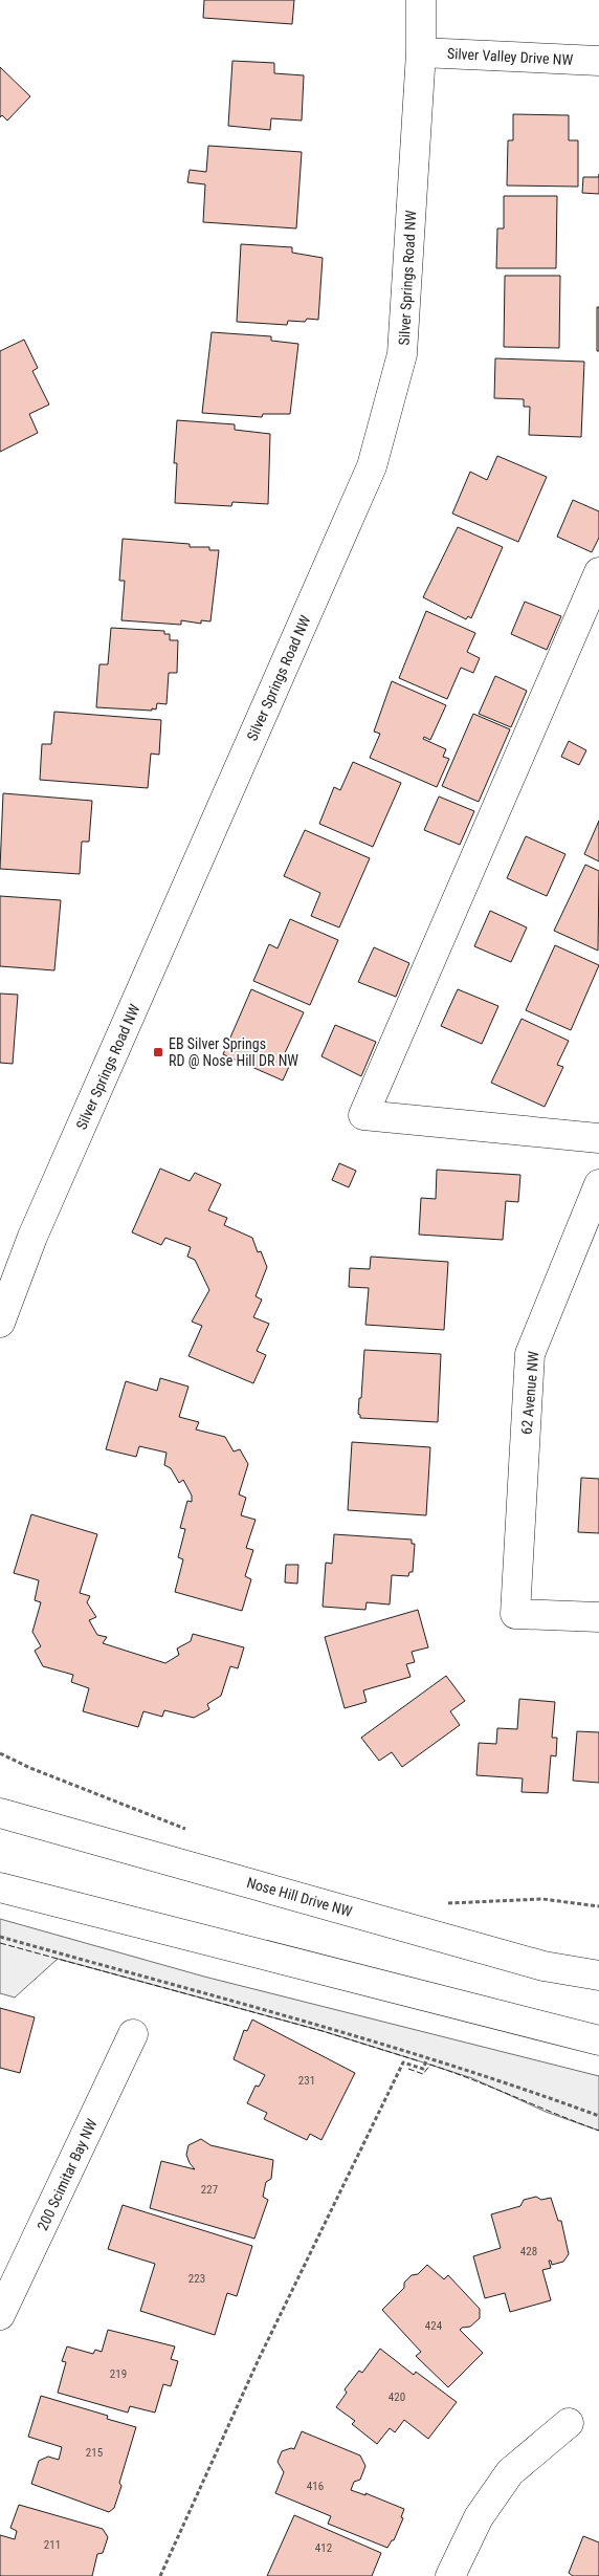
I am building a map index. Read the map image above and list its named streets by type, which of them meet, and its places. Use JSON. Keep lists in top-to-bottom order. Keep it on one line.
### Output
{"streets":{"street":["Silver Valley Drive NW","Silver Springs Road NW","62 Avenue NW","Nose Hill Drive NW","200 Scimitar Bay NW"]},"crossings":[["Silver Valley Drive NW","Silver Springs Road NW"]],"places":{"transit":["EB Silver Springs RD @ Nose Hill DR NW"]},"house_numbers":["231","227","428","223","424","219","420","215","416","211","412"]}
